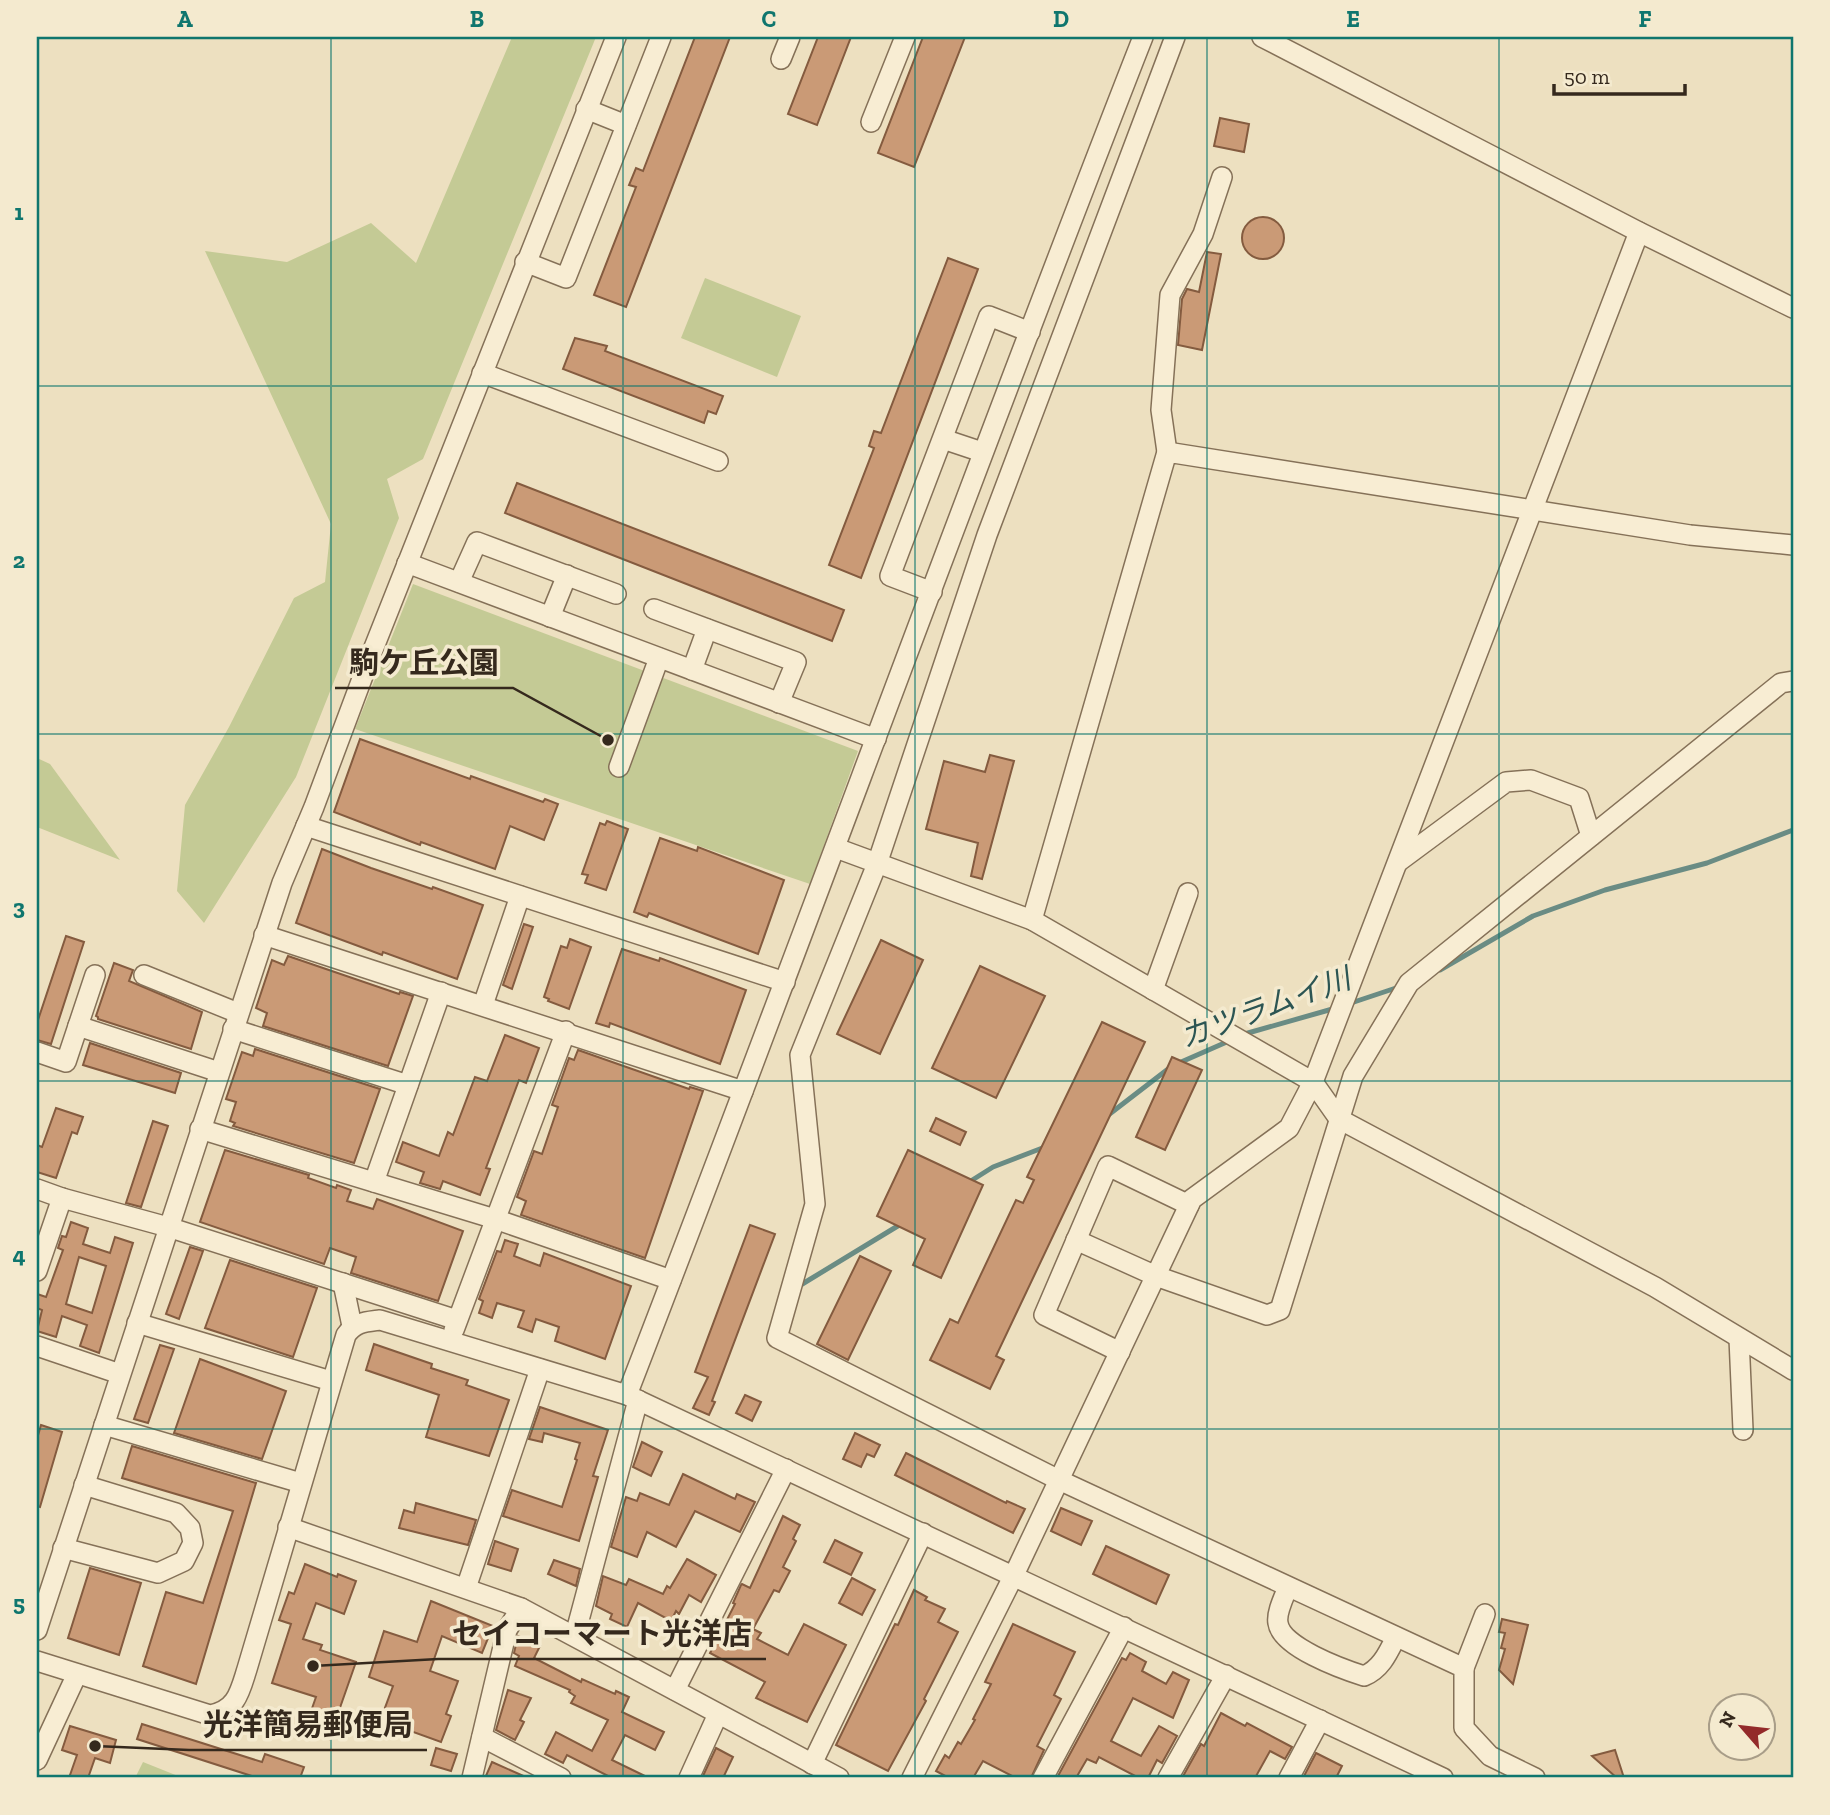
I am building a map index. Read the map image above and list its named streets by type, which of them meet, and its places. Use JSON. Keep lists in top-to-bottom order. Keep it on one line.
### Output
{"water":["カツラムイ川"],"places":["駒ケ丘公園","セイコーマート光洋店","光洋簡易郵便局"],"scale_bar":"50 m","north":"top left","grid":{"columns":["A","B","C","D","E","F"],"rows":["1","2","3","4","5"]}}
